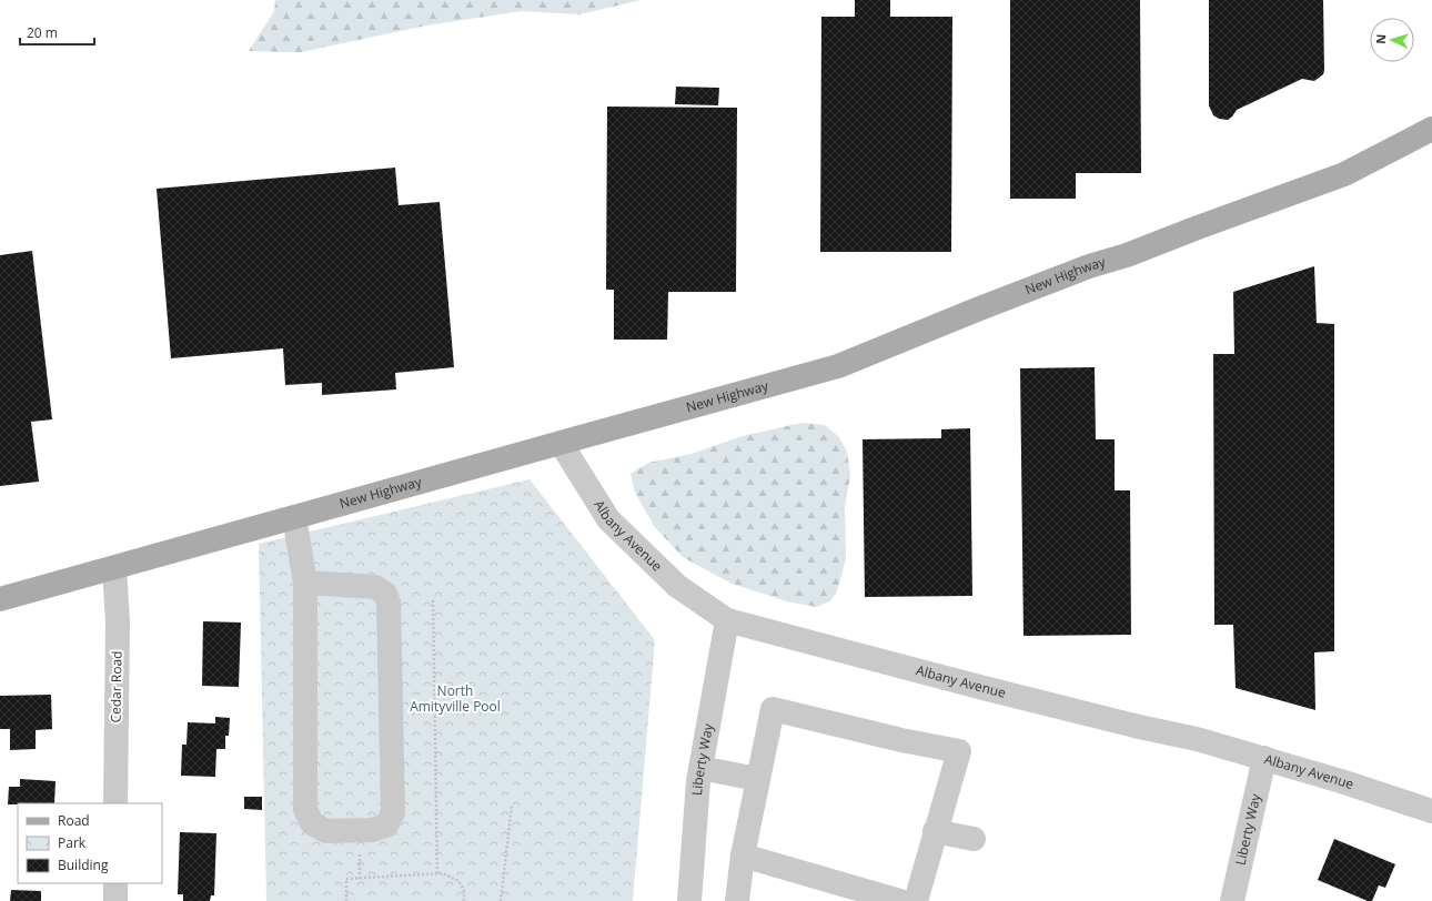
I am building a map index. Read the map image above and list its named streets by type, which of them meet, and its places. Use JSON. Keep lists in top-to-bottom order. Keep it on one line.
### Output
{"streets":{"main road":["New Highway"],"street":["Albany Avenue","Cedar Road","Liberty Way"]},"crossings":[["New Highway","Albany Avenue"],["New Highway","Cedar Road"],["Albany Avenue","Liberty Way"]],"parks":["North Amityville Pool"],"legend":["Road","Park","Building"],"scale_bar":"20 m","north":"left"}
